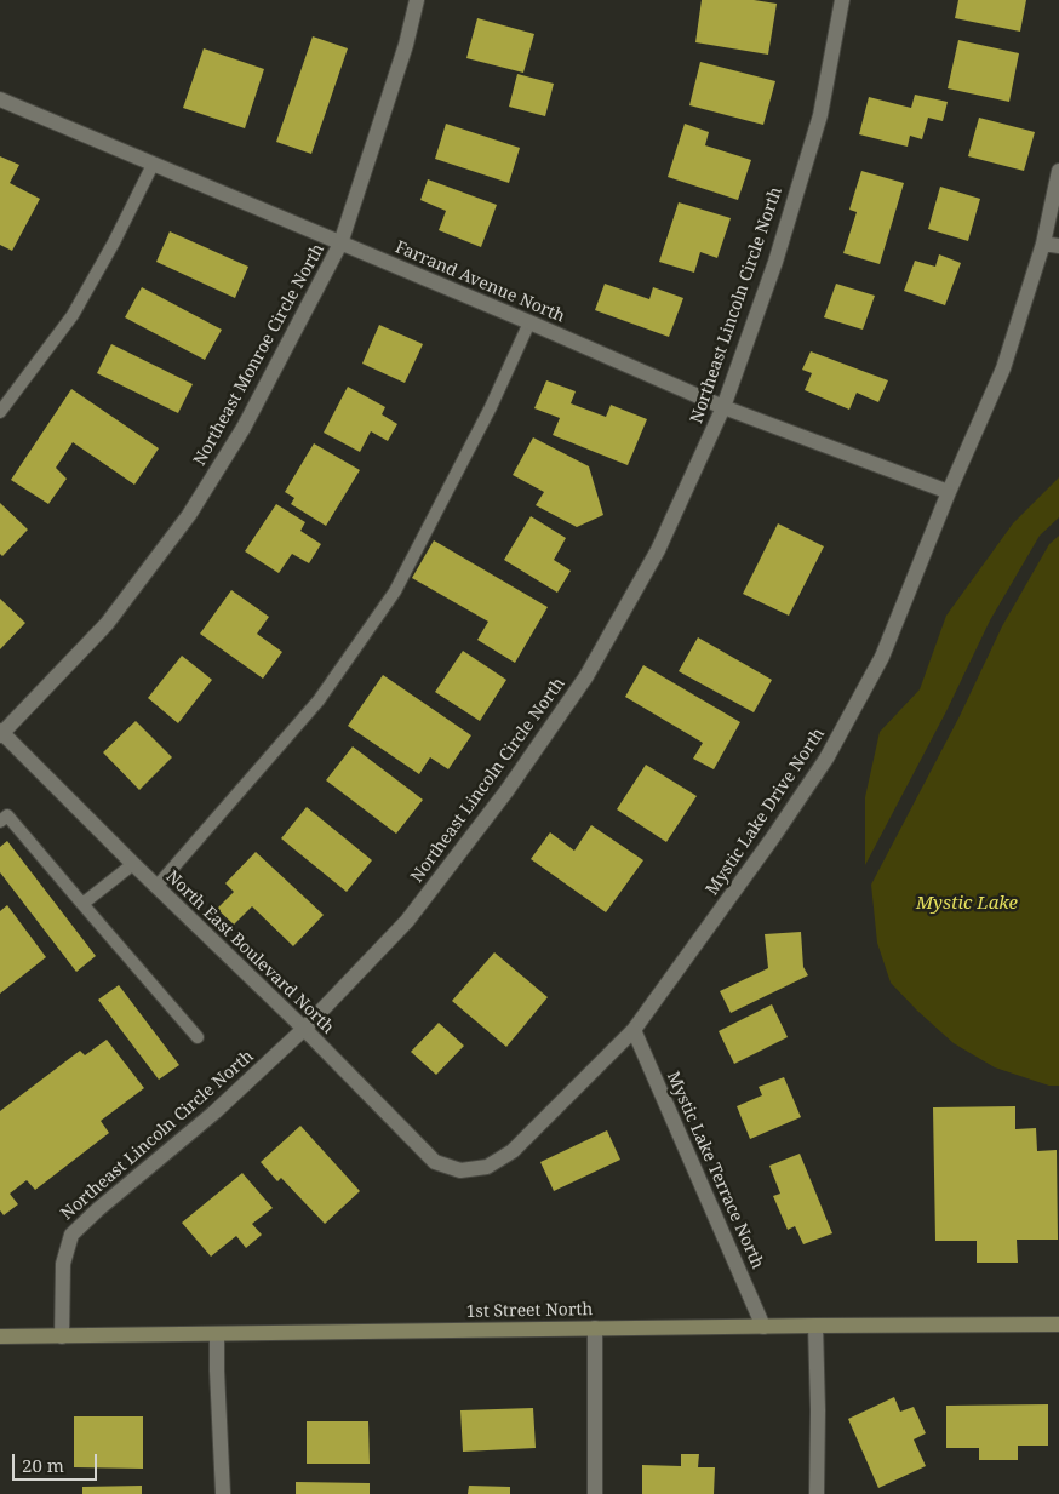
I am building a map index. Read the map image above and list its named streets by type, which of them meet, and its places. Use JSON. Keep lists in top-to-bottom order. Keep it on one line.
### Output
{"streets":{"street":["Farrand Avenue North","Northeast Lincoln Circle North","Northeast Monroe Circle North","Mystic Lake Drive North","North East Boulevard North","Mystic Lake Terrace North","1st Street North"]},"crossings":[["Farrand Avenue North","Northeast Lincoln Circle North"],["Farrand Avenue North","Northeast Monroe Circle North"],["Farrand Avenue North","Mystic Lake Drive North"],["Northeast Lincoln Circle North","North East Boulevard North"],["Northeast Lincoln Circle North","1st Street North"],["Northeast Monroe Circle North","North East Boulevard North"],["Mystic Lake Drive North","North East Boulevard North"],["Mystic Lake Drive North","Mystic Lake Terrace North"],["Mystic Lake Terrace North","1st Street North"]],"water":["Mystic Lake"],"scale_bar":"20 m"}
